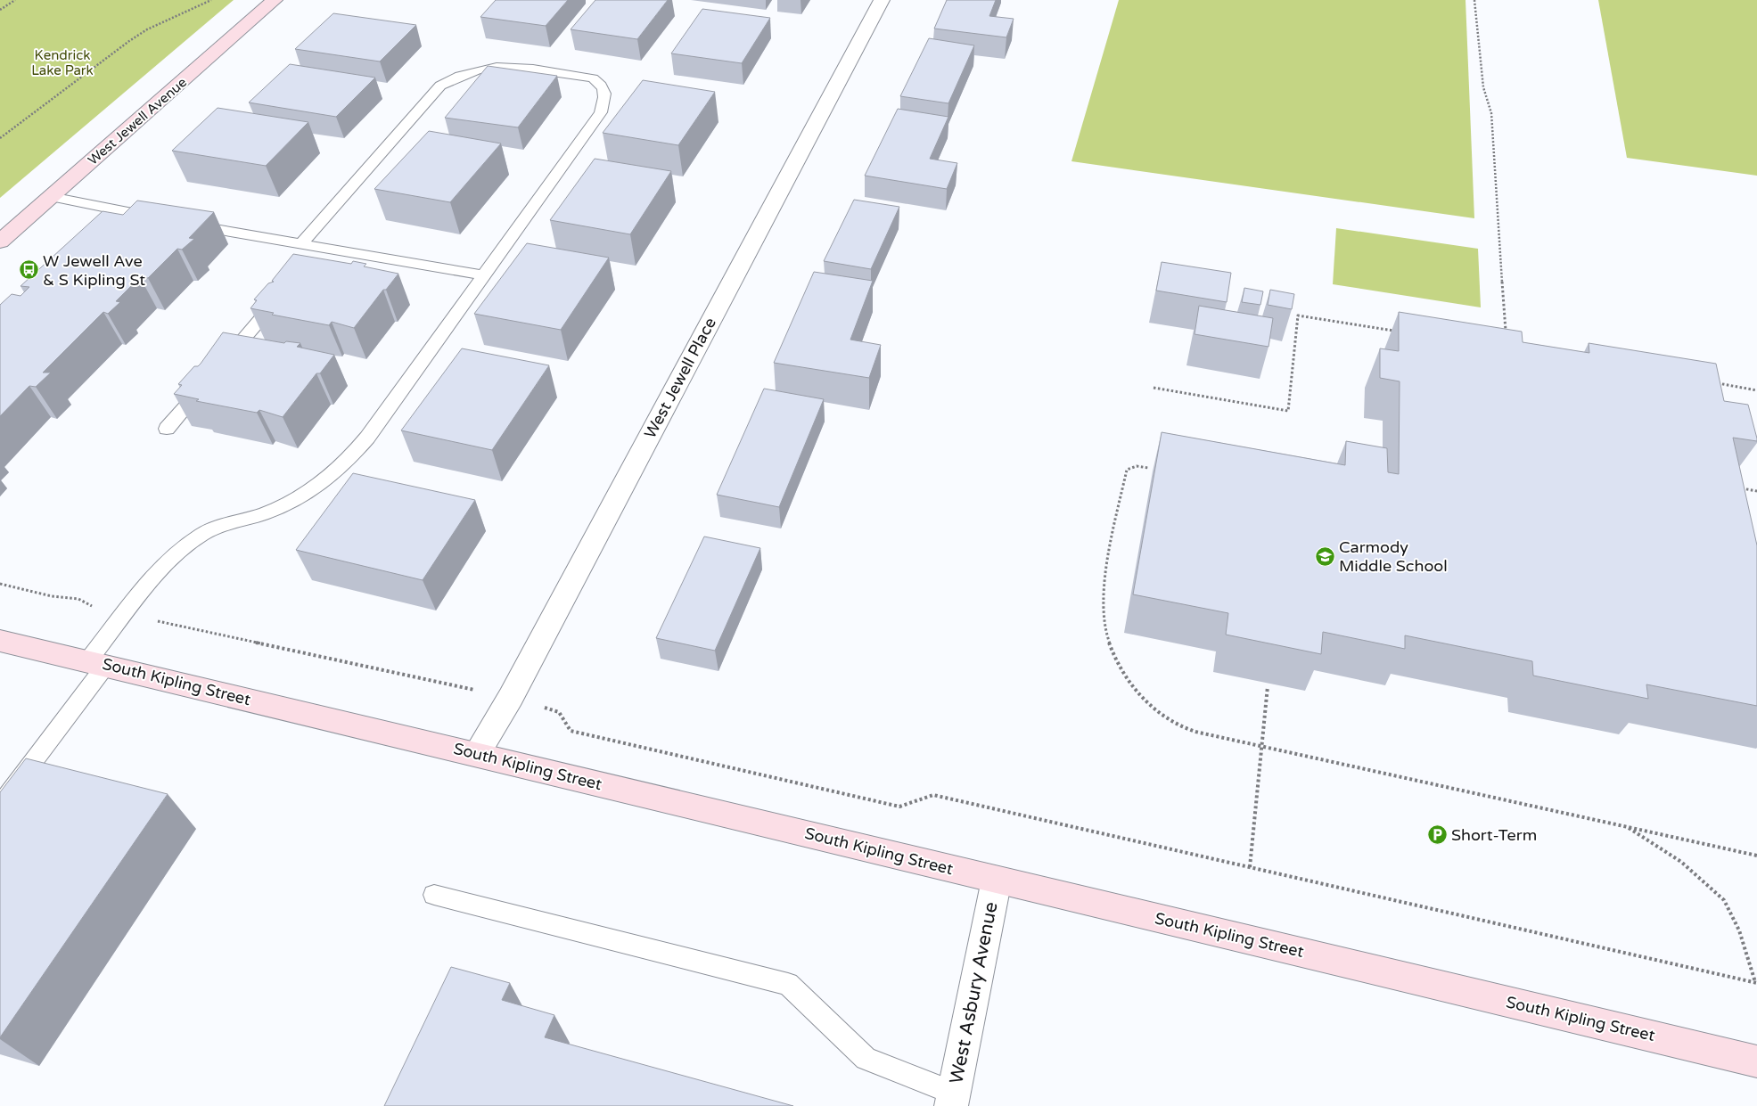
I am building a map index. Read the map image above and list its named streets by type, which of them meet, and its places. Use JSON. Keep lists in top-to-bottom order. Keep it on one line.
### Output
{"streets":{"street":["West Jewell Avenue","West Jewell Place","South Kipling Street","West Asbury Avenue"]},"crossings":[["West Jewell Place","South Kipling Street"],["South Kipling Street","West Asbury Avenue"]],"parks":["Kendrick Lake Park"],"places":{"bus stop":["W Jewell Ave & S Kipling St"],"school or university":["Carmody Middle School"],"parking":["Short-Term"]}}
